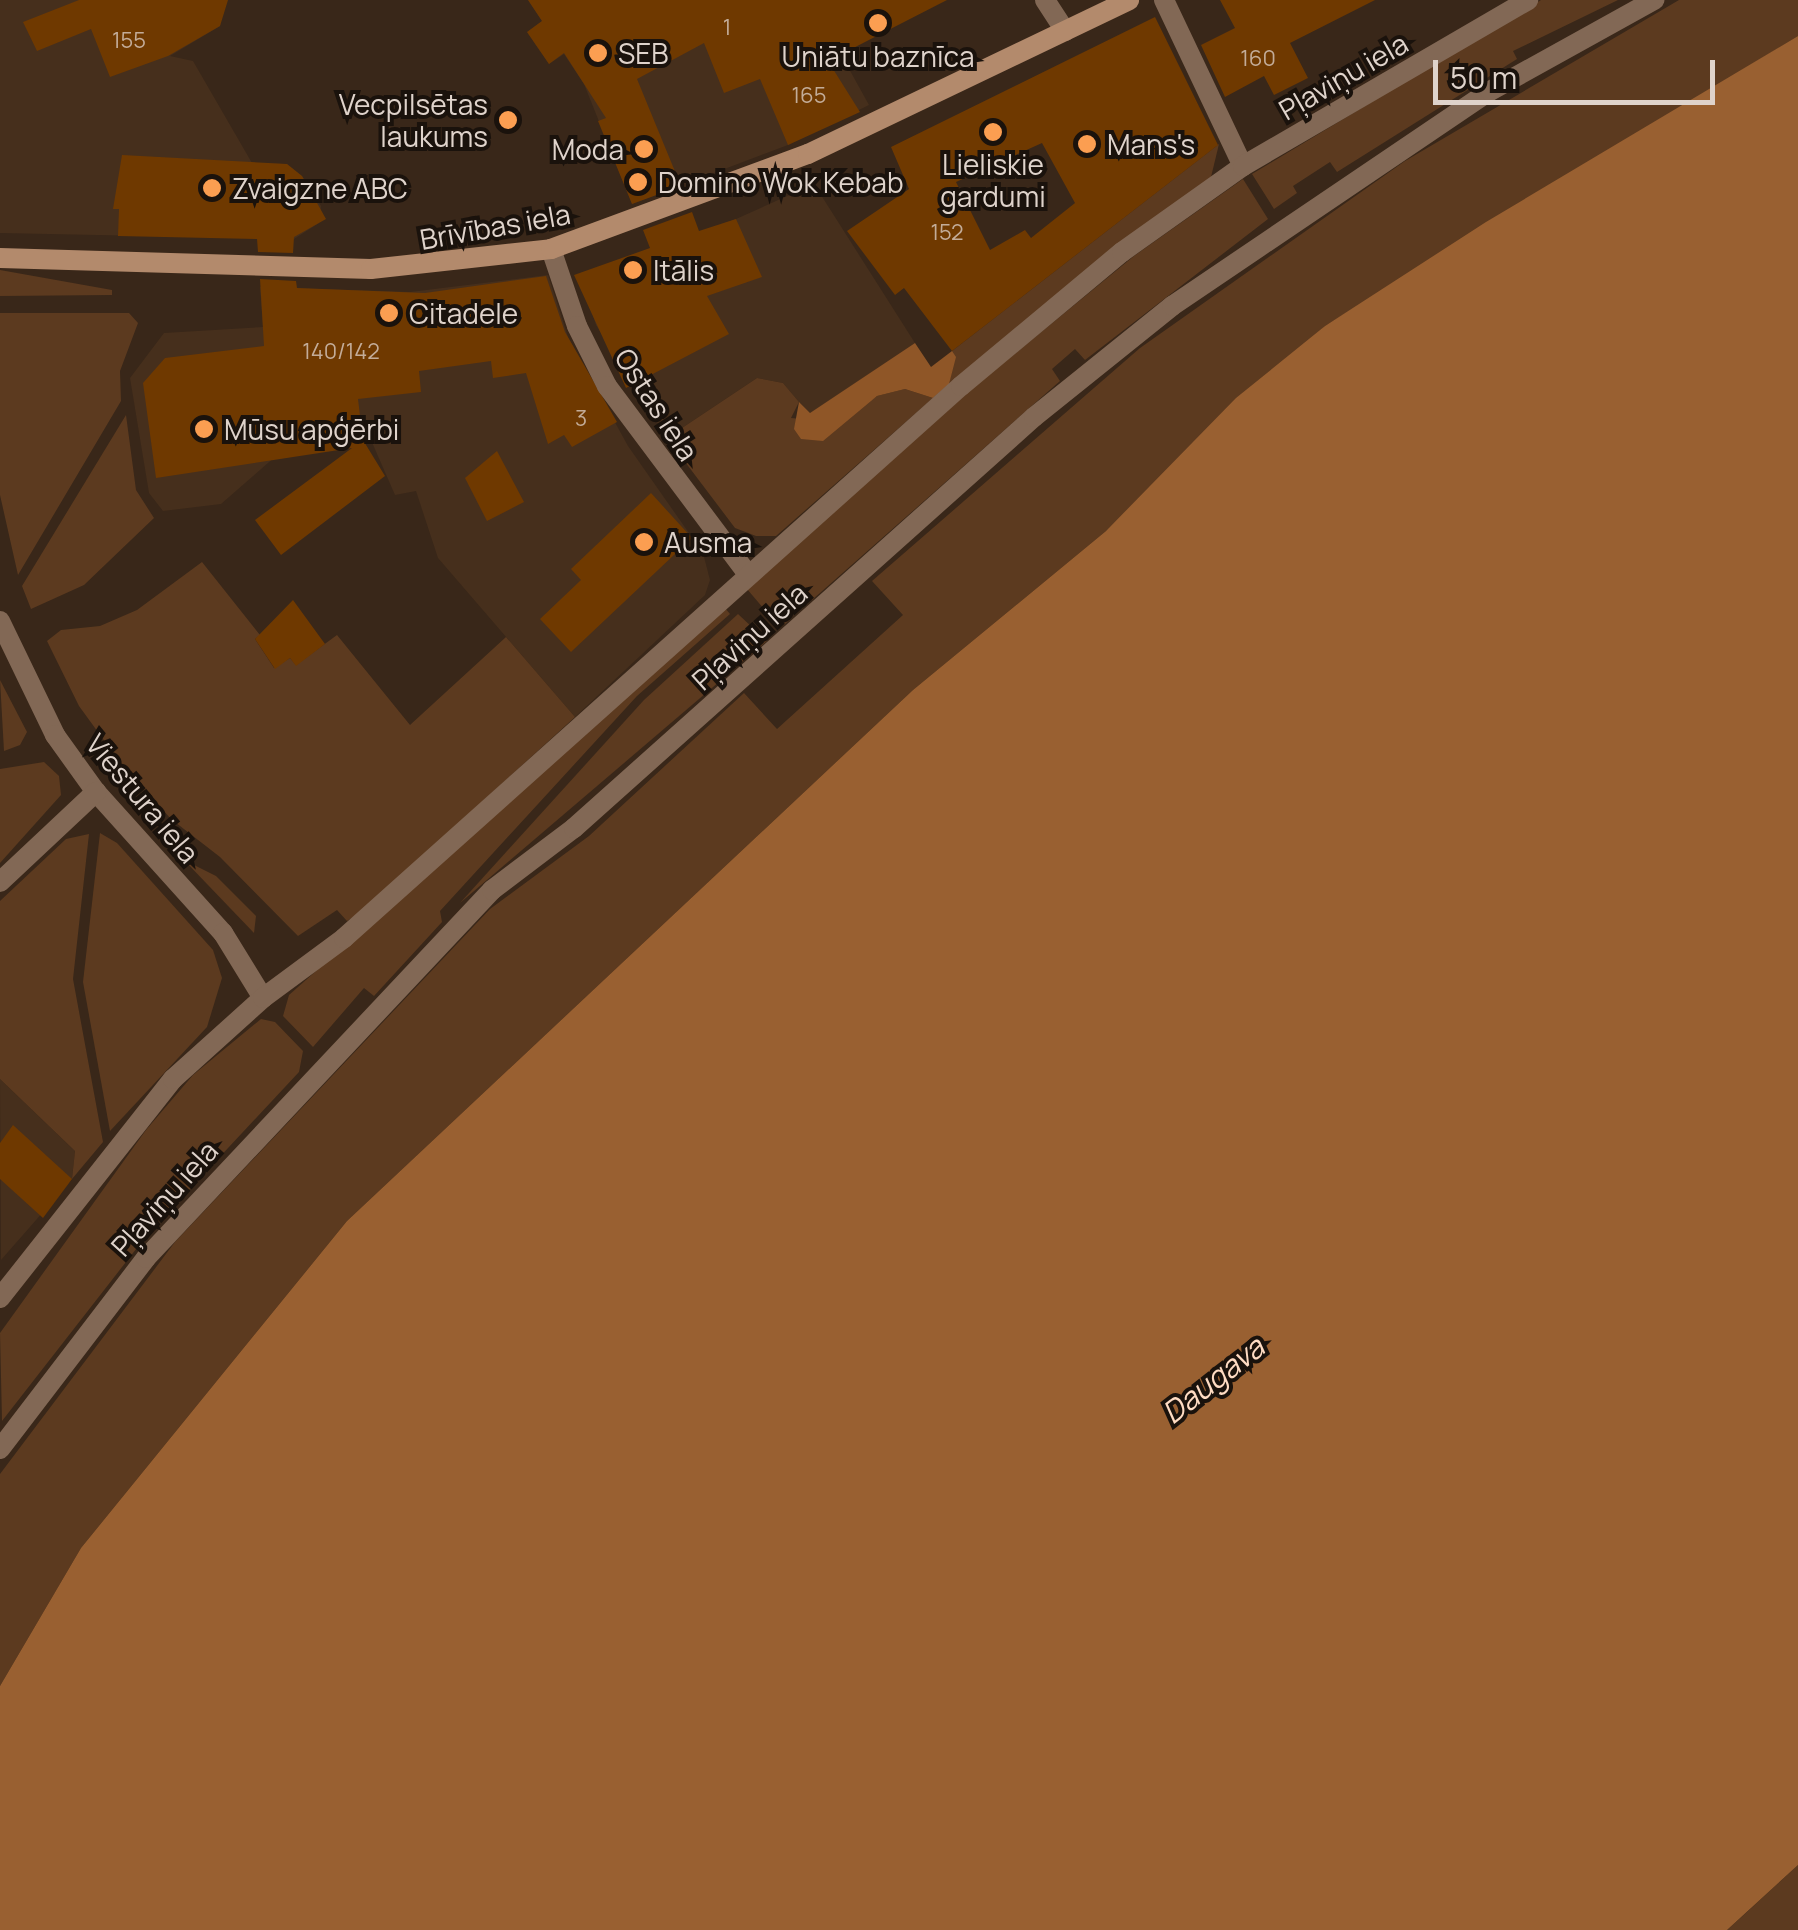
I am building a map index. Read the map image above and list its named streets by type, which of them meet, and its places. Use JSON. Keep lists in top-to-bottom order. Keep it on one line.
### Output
{"streets":{"main road":["Brīvības iela"],"street":["Pļaviņu iela","Ostas iela","Viestura iela"]},"crossings":[["Pļaviņu iela","Ostas iela"],["Pļaviņu iela","Viestura iela"],["Brīvības iela","Ostas iela"]],"water":["Daugava"],"places":["Uniātu baznīca","SEB","Vecpilsētas laukums","Lieliskie gardumi","Mans's","Moda","Domino Wok Kebab","Zvaigzne ABC","Itālis","Citadele","Mūsu apģērbi","Ausma"],"house_numbers":["1","155","160","165","152","140/142","3"],"scale_bar":"50 m"}
